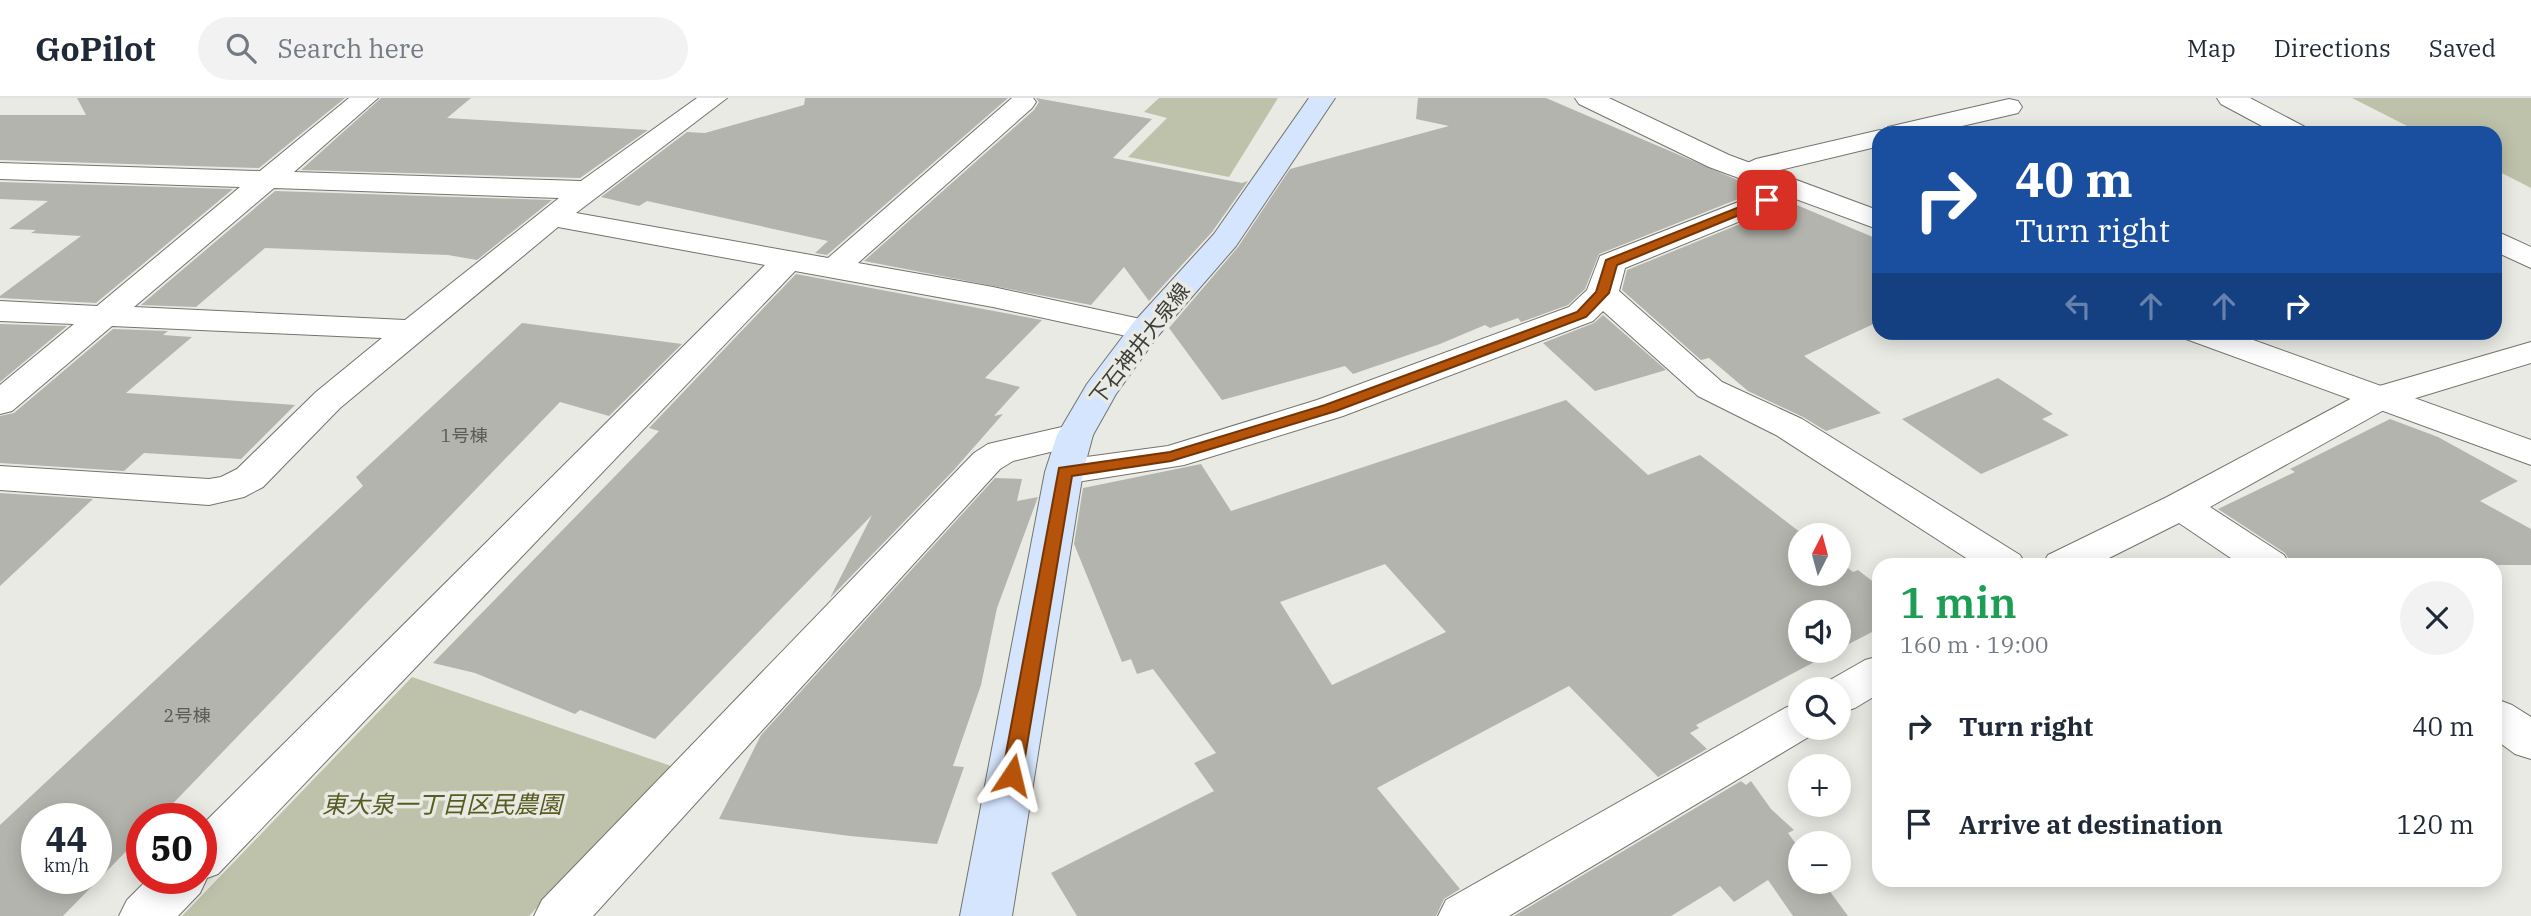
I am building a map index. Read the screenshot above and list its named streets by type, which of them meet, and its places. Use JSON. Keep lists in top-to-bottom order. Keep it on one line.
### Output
{"streets":{"main road":["下石神井大泉線"]},"parks":["東大泉一丁目区民農園"],"house_numbers":["1号棟","2号棟"],"north":"top","page":{"header":"GoPilot","search":"Search here","nav":["Map","Directions","Saved"],"turn":["40 m","Turn right"],"map_buttons":["+","−"],"heading":["1 min","160 m · 19:00"],"list":[{"name":"Turn right","value":"40 m"},{"name":"Arrive at destination","value":"120 m"}],"speed":"44 km/h","limit":"50"}}
